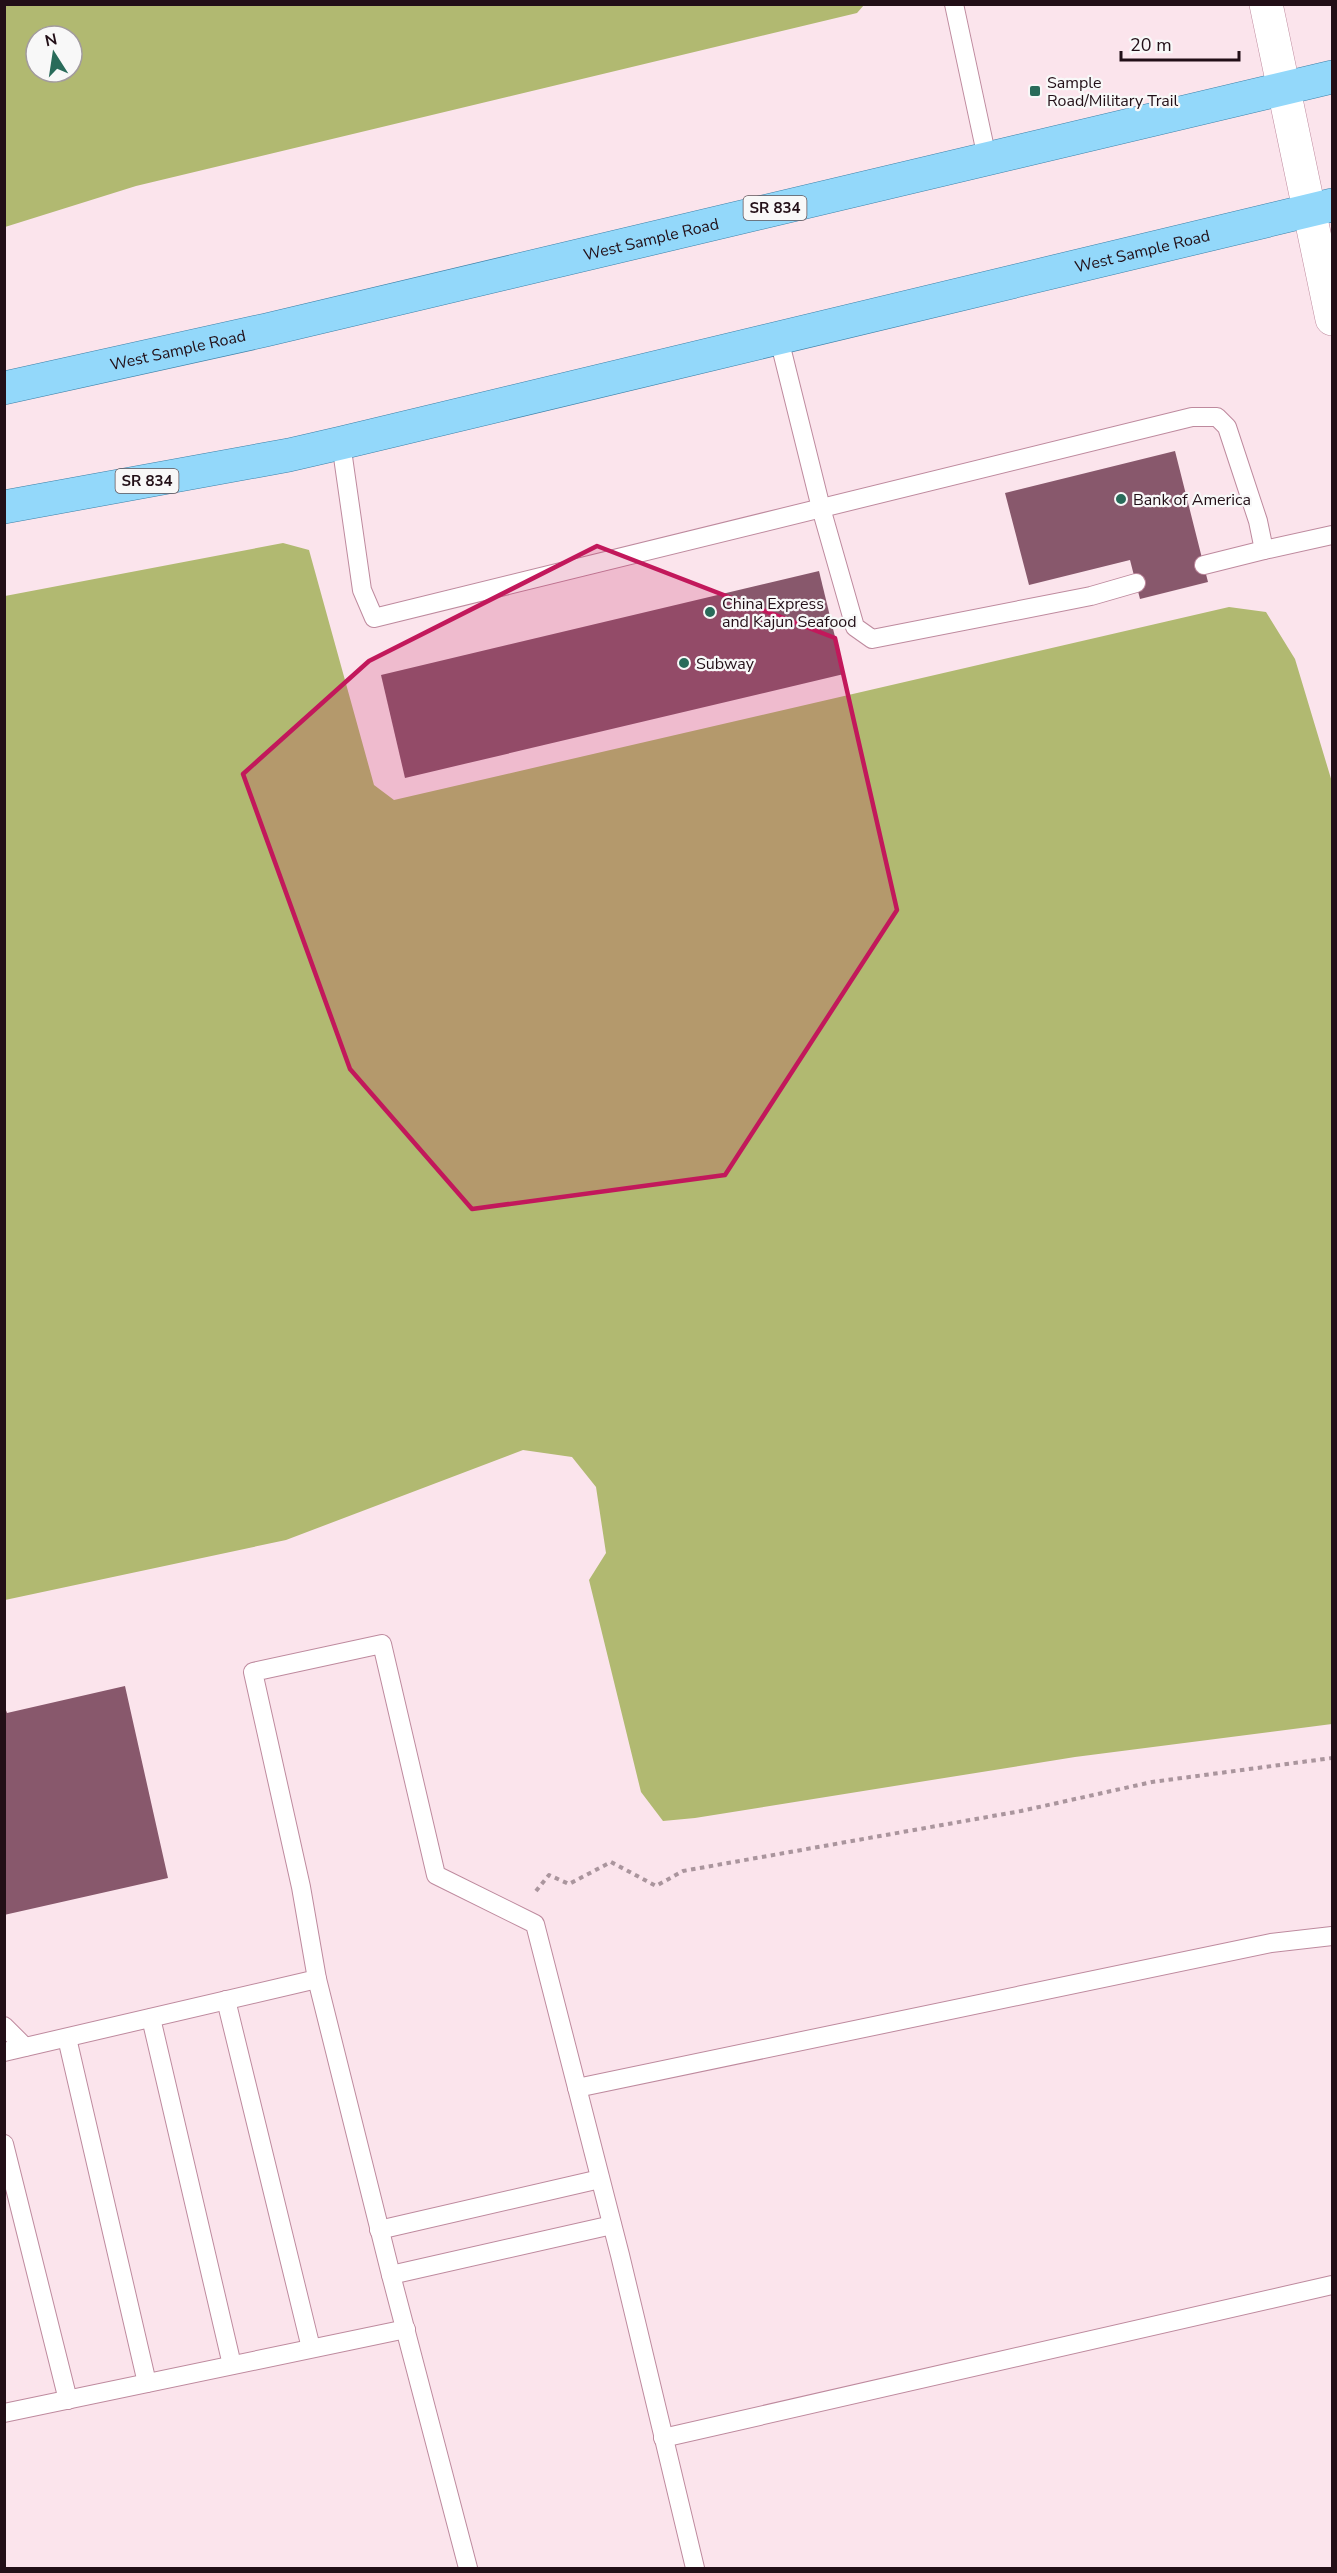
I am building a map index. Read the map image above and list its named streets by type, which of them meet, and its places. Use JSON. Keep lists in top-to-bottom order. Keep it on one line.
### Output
{"streets":{"main road":["SR 834","West Sample Road"]},"places":{"transit":["Sample Road/Military Trail"],"other":["Bank of America","China Express and Kajun Seafood","Subway"]},"scale_bar":"20 m","north":"top"}
